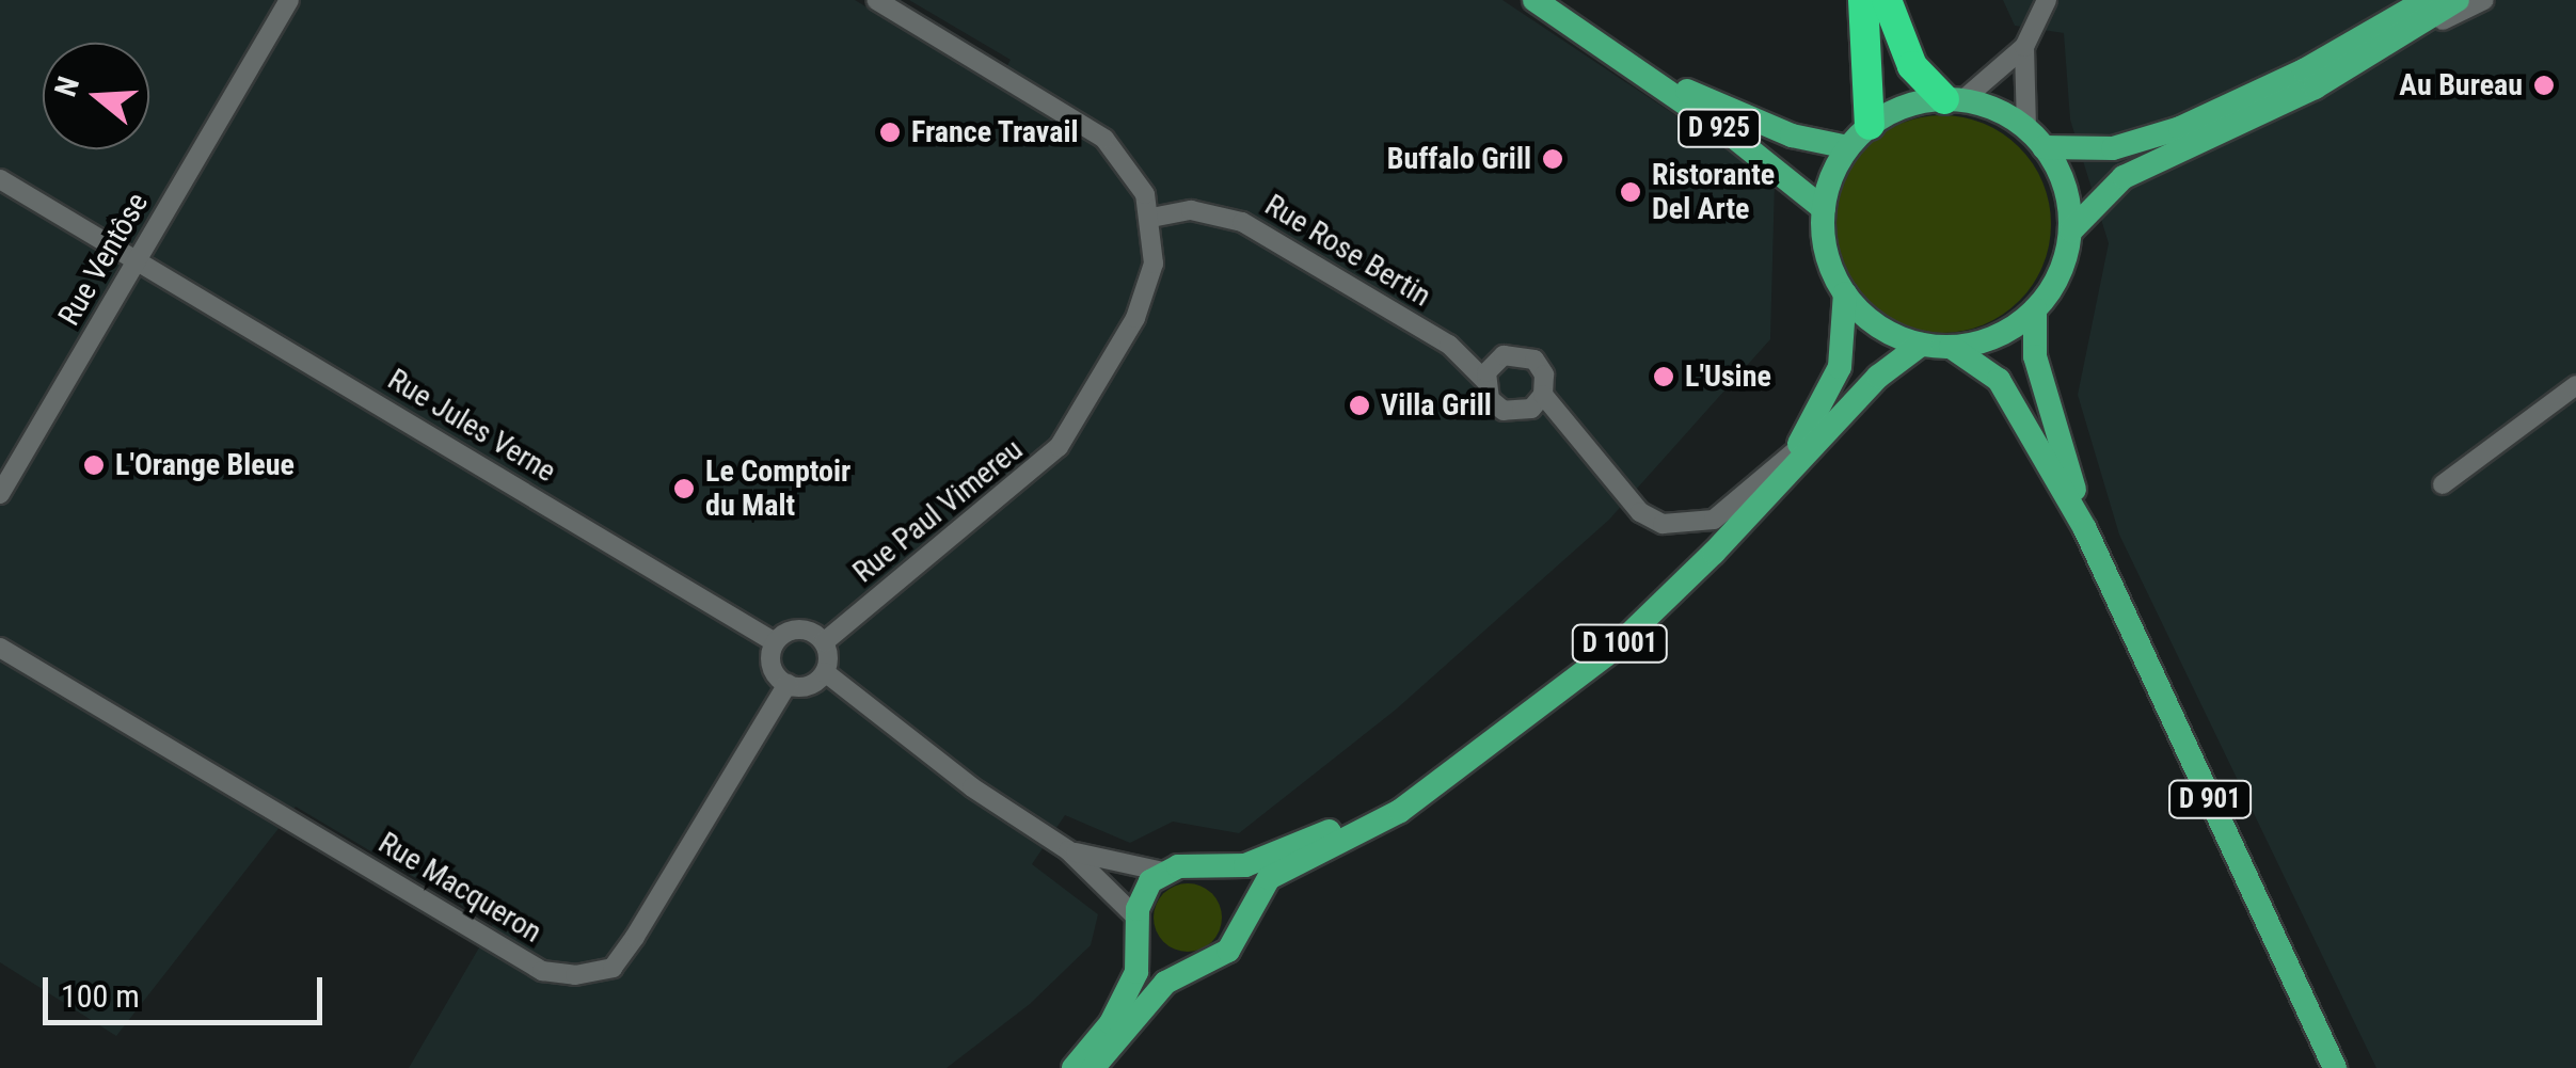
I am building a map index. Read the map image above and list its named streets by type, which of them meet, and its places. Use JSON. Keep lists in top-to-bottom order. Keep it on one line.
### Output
{"streets":{"main road":["D 925","D 1001","D 901"],"street":["Rue Rose Bertin","Rue Ventôse","Rue Jules Verne","Rue Paul Vimereu","Rue Macqueron"]},"crossings":[["D 925","D 1001"],["D 925","D 901"],["Rue Rose Bertin","Rue Paul Vimereu"],["Rue Ventôse","Rue Jules Verne"],["Rue Jules Verne","Rue Paul Vimereu"],["Rue Jules Verne","Rue Macqueron"],["Rue Paul Vimereu","Rue Macqueron"],["D 1001","D 901"]],"places":["Au Bureau","France Travail","Buffalo Grill","Ristorante Del Arte","L'Usine","Villa Grill","L'Orange Bleue","Le Comptoir du Malt"],"scale_bar":"100 m","north":"left"}
